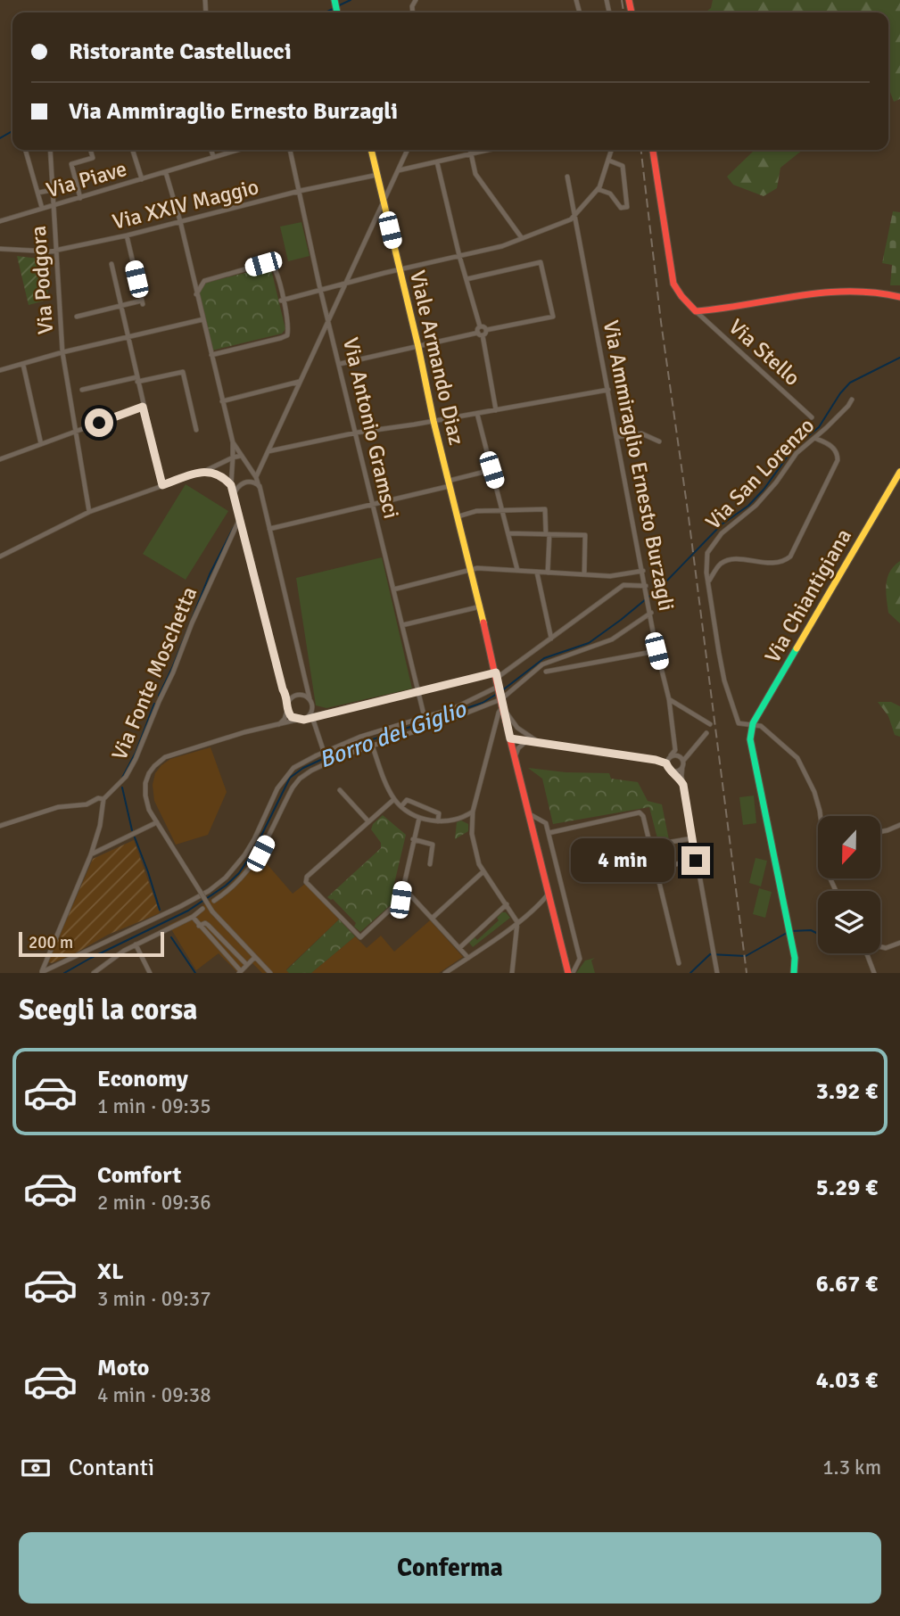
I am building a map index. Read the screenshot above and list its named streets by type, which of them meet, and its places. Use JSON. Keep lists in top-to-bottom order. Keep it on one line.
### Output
{"streets":{"street":["Via Piave","Via XXIV Maggio","Via Podgora","Via Stello","Viale Armando Diaz","Via Antonio Gramsci","Via Ammiraglio Ernesto Burzagli","Via San Lorenzo","Via Chiantigiana","Via Fonte Moschetta"]},"crossings":[["Via Piave","Via Podgora"],["Via XXIV Maggio","Via Podgora"],["Via XXIV Maggio","Viale Armando Diaz"],["Via XXIV Maggio","Via Antonio Gramsci"],["Via San Lorenzo","Via Chiantigiana"]],"water":["Borro del Giglio"],"scale_bar":"200 m","north":"bottom","page":{"banner":["Ristorante Castellucci","Via Ammiraglio Ernesto Burzagli"],"bubble":"4 min","scale":"200 m","heading":"Scegli la corsa","list":[{"name":"Economy","note":"1 min · 09:35","value":"3.92 €"},{"name":"Comfort","note":"2 min · 09:36","value":"5.29 €"},{"name":"XL","note":"3 min · 09:37","value":"6.67 €"},{"name":"Moto","note":"4 min · 09:38","value":"4.03 €"}],"pay":["Contanti","1.3 km"],"buttons":"Conferma"}}
